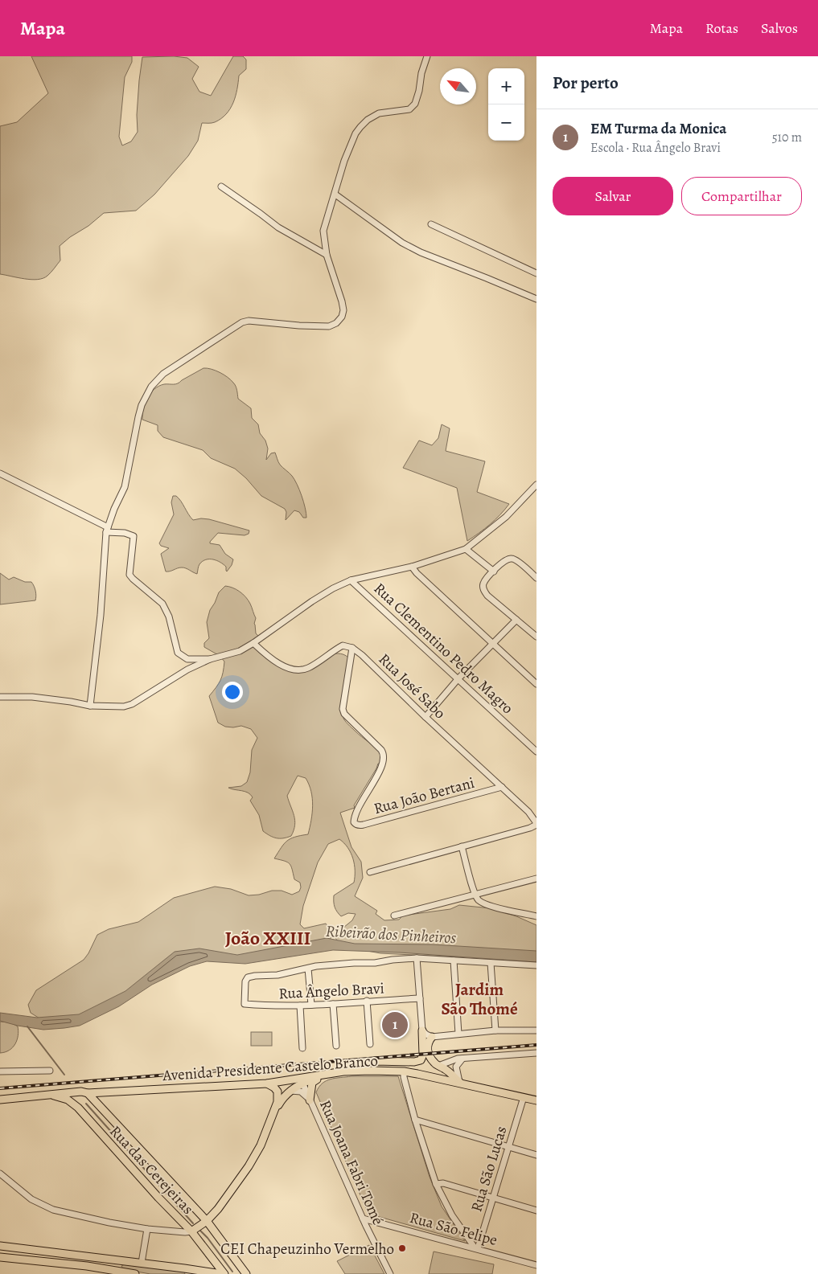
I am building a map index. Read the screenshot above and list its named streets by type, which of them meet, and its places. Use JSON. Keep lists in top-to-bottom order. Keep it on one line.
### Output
{"streets":{"main road":["Avenida Presidente Castelo Branco","Rua das Cerejeiras"],"street":["Rua Clementino Pedro Magro","Rua José Sabo","Rua João Bertani","Rua Ângelo Bravi","Rua Joana Fabri Tomé","Rua São Lucas","Rua São Felipe"]},"crossings":[["Rua José Sabo","Rua João Bertani"],["Avenida Presidente Castelo Branco","Rua São Lucas"],["Avenida Presidente Castelo Branco","Rua das Cerejeiras"],["Rua Joana Fabri Tomé","Rua São Felipe"],["Rua São Lucas","Rua São Felipe"]],"districts":["João XXIII","Jardim São Thomé"],"water":["Ribeirão dos Pinheiros"],"places":["CEI Chapeuzinho Vermelho"],"north":"top left","page":{"header":"Mapa","nav":["Mapa","Rotas","Salvos"],"heading":"Por perto","map_buttons":["+","−"],"list":[{"mark":"1","name":"EM Turma da Monica","note":"Escola · Rua Ângelo Bravi","value":"510 m"}],"buttons":["Salvar","Compartilhar"],"pins":"1"}}
